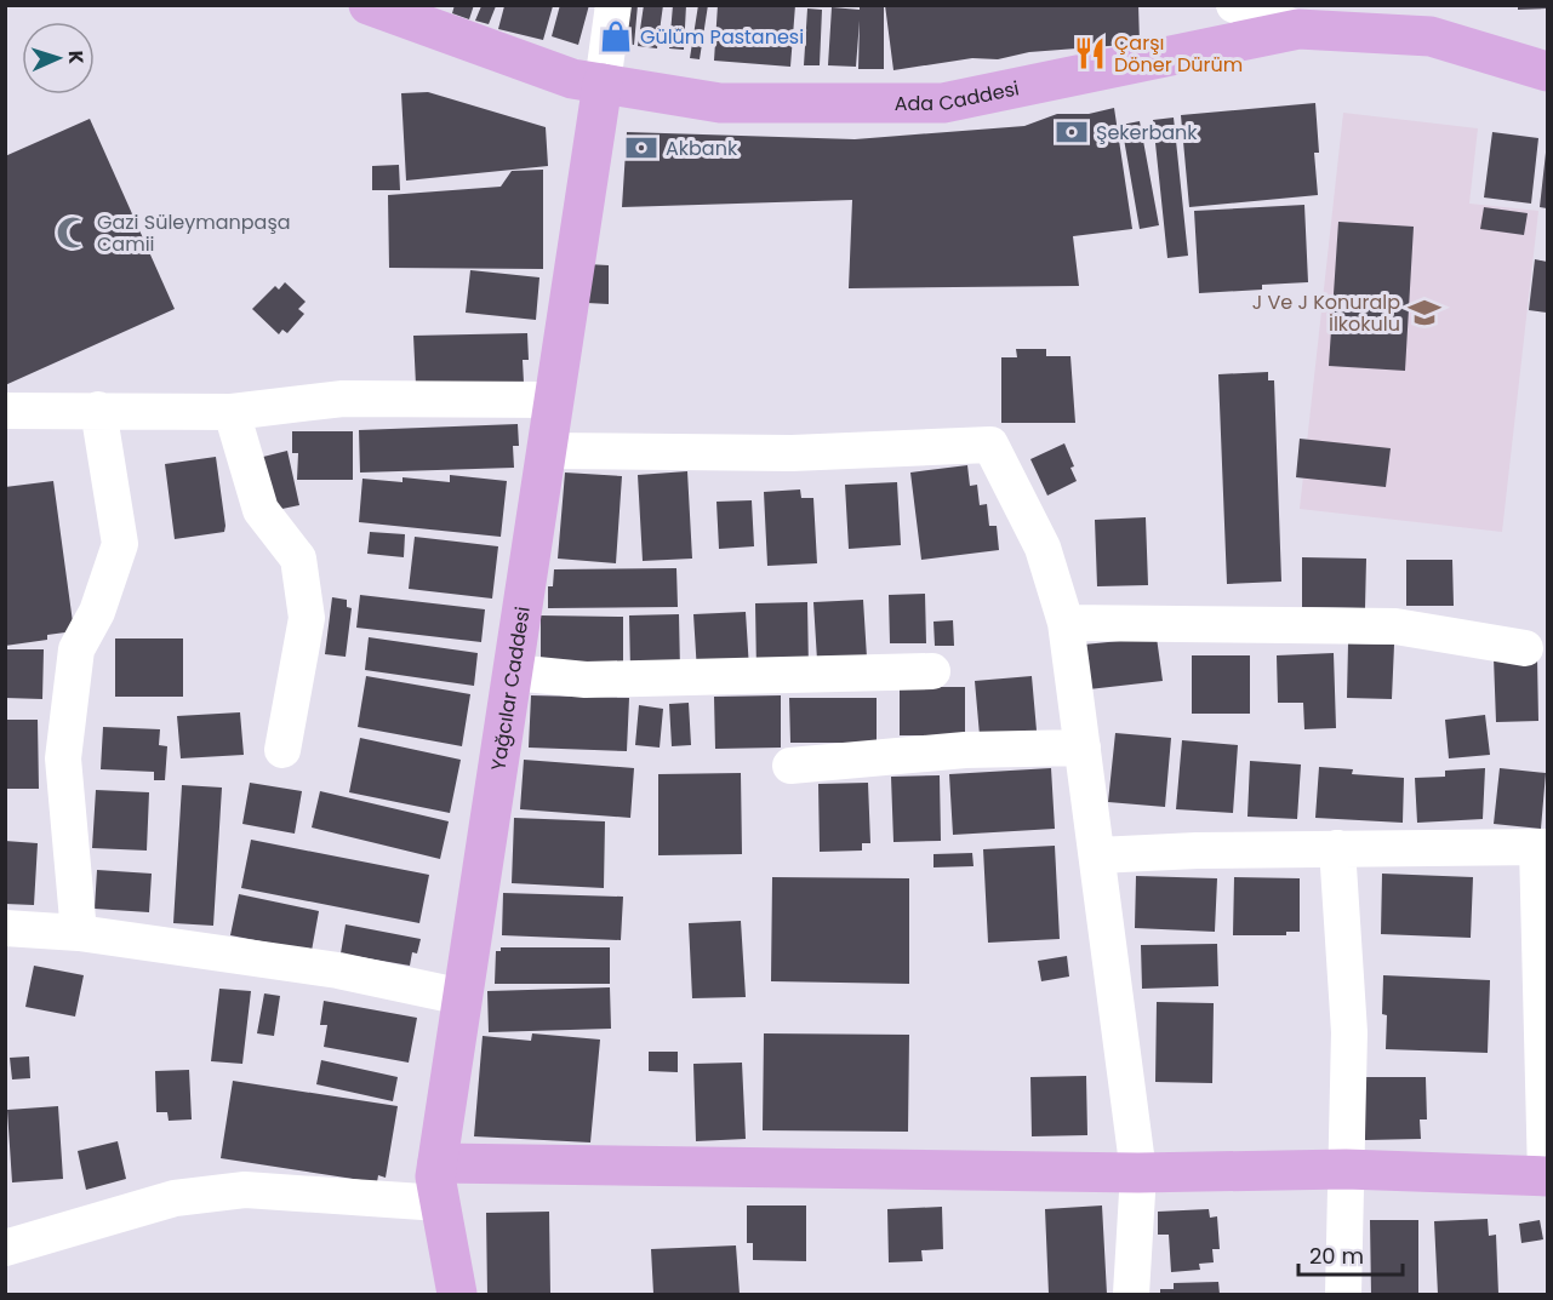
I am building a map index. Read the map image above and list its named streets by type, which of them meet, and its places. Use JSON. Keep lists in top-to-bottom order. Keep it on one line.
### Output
{"streets":{"main road":["Ada Caddesi","Yağcılar Caddesi"]},"crossings":[["Ada Caddesi","Yağcılar Caddesi"]],"places":{"shop":["Gülüm Pastanesi"],"restaurant":["Çarşı Döner Dürüm"],"bank":["Şekerbank","Akbank"],"mosque":["Gazi Süleymanpaşa Camii"],"school or university":["J Ve J Konuralp İlkokulu"]},"scale_bar":"20 m","north":"right"}
